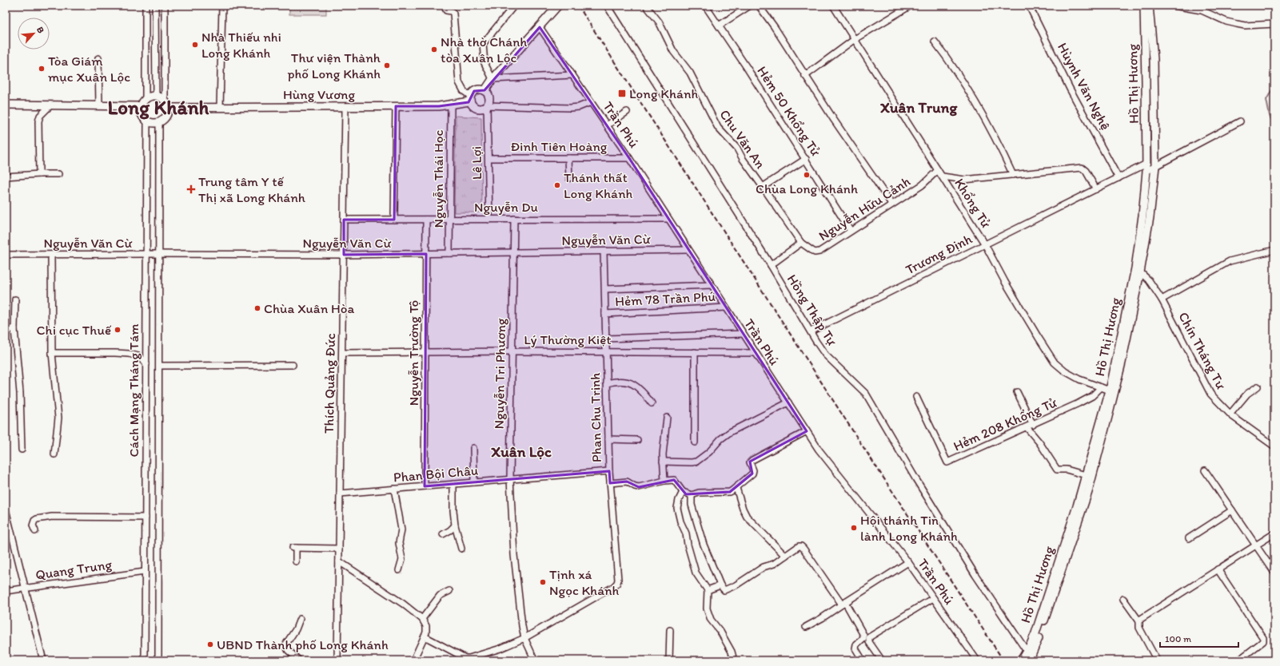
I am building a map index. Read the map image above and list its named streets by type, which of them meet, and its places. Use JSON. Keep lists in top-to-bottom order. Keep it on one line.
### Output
{"streets":{"main road":["Hồ Thị Hương","Hùng Vương"],"street":["Hùynh Văn Nghệ","Hẻm 50 Khổng Tử","Trần Phú","Chu Văn An","Đinh Tiên Hoàng","Lê Lợi","Nguyễn Thái Học","Khổng Tử","Nguyễn Du","Nguyễn Hữu Cảnh","Nguyễn Văn Cừ","Trương Định","Hẻm 78 Trần Phú","Hồng Thập Tự","Lý Thường Kiệt","Chín Tháng Tư","Nguyễn Trường Tộ","Nguyễn Tri Phương","Thích Quảng Đức","Cách Mạng Tháng Tám","Phan Chu Trinh","Hẻm 208 Khổng Tử","Phan Bội Châu","Quang Trung"]},"crossings":[["Hồ Thị Hương","Khổng Tử"],["Hồ Thị Hương","Trương Định"],["Hồ Thị Hương","Hồng Thập Tự"],["Hồ Thị Hương","Chín Tháng Tư"],["Hùynh Văn Nghệ","Trương Định"],["Hùng Vương","Lê Lợi"],["Hùng Vương","Nguyễn Thái Học"],["Hùng Vương","Thích Quảng Đức"],["Hùng Vương","Cách Mạng Tháng Tám"],["Hẻm 50 Khổng Tử","Chu Văn An"],["Hẻm 50 Khổng Tử","Nguyễn Hữu Cảnh"],["Trần Phú","Đinh Tiên Hoàng"],["Trần Phú","Nguyễn Du"],["Trần Phú","Nguyễn Văn Cừ"],["Trần Phú","Hẻm 78 Trần Phú"],["Trần Phú","Lý Thường Kiệt"],["Chu Văn An","Nguyễn Hữu Cảnh"],["Đinh Tiên Hoàng","Lê Lợi"],["Lê Lợi","Nguyễn Du"],["Nguyễn Thái Học","Nguyễn Du"],["Nguyễn Thái Học","Nguyễn Văn Cừ"],["Khổng Tử","Nguyễn Hữu Cảnh"],["Khổng Tử","Trương Định"],["Khổng Tử","Hẻm 208 Khổng Tử"],["Nguyễn Du","Nguyễn Trường Tộ"],["Nguyễn Du","Nguyễn Tri Phương"],["Nguyễn Du","Thích Quảng Đức"],["Nguyễn Hữu Cảnh","Hồng Thập Tự"],["Nguyễn Văn Cừ","Nguyễn Trường Tộ"],["Nguyễn Văn Cừ","Nguyễn Tri Phương"],["Nguyễn Văn Cừ","Thích Quảng Đức"],["Nguyễn Văn Cừ","Cách Mạng Tháng Tám"],["Nguyễn Văn Cừ","Phan Chu Trinh"],["Trương Định","Hồng Thập Tự"],["Hẻm 78 Trần Phú","Phan Chu Trinh"],["Lý Thường Kiệt","Nguyễn Trường Tộ"],["Lý Thường Kiệt","Nguyễn Tri Phương"],["Lý Thường Kiệt","Thích Quảng Đức"],["Lý Thường Kiệt","Phan Chu Trinh"],["Nguyễn Trường Tộ","Phan Bội Châu"],["Nguyễn Tri Phương","Phan Chu Trinh"],["Nguyễn Tri Phương","Phan Bội Châu"],["Thích Quảng Đức","Phan Bội Châu"],["Cách Mạng Tháng Tám","Quang Trung"],["Phan Chu Trinh","Phan Bội Châu"]],"districts":["Long Khánh","Xuân Trung","Xuân Lộc"],"places":{"other":["Nhà Thiếu nhi Long Khánh","Nhà thờ Chánh tòa Xuân Lộc","Thư viện Thành phố Long Khánh","Tòa Giám mục Xuân Lộc","Chùa Long Khánh","Thánh thất Long Khánh","Chùa Xuân Hòa","Chi cục Thuế","Hội thánh Tin lành Long Khánh","Tịnh xá Ngọc Khánh","UBND Thành phố Long Khánh"],"transit":["Long Khánh"],"health":["Trung tâm Y tế Thị xã Long Khánh"]},"scale_bar":"100 m","north":"top right"}
